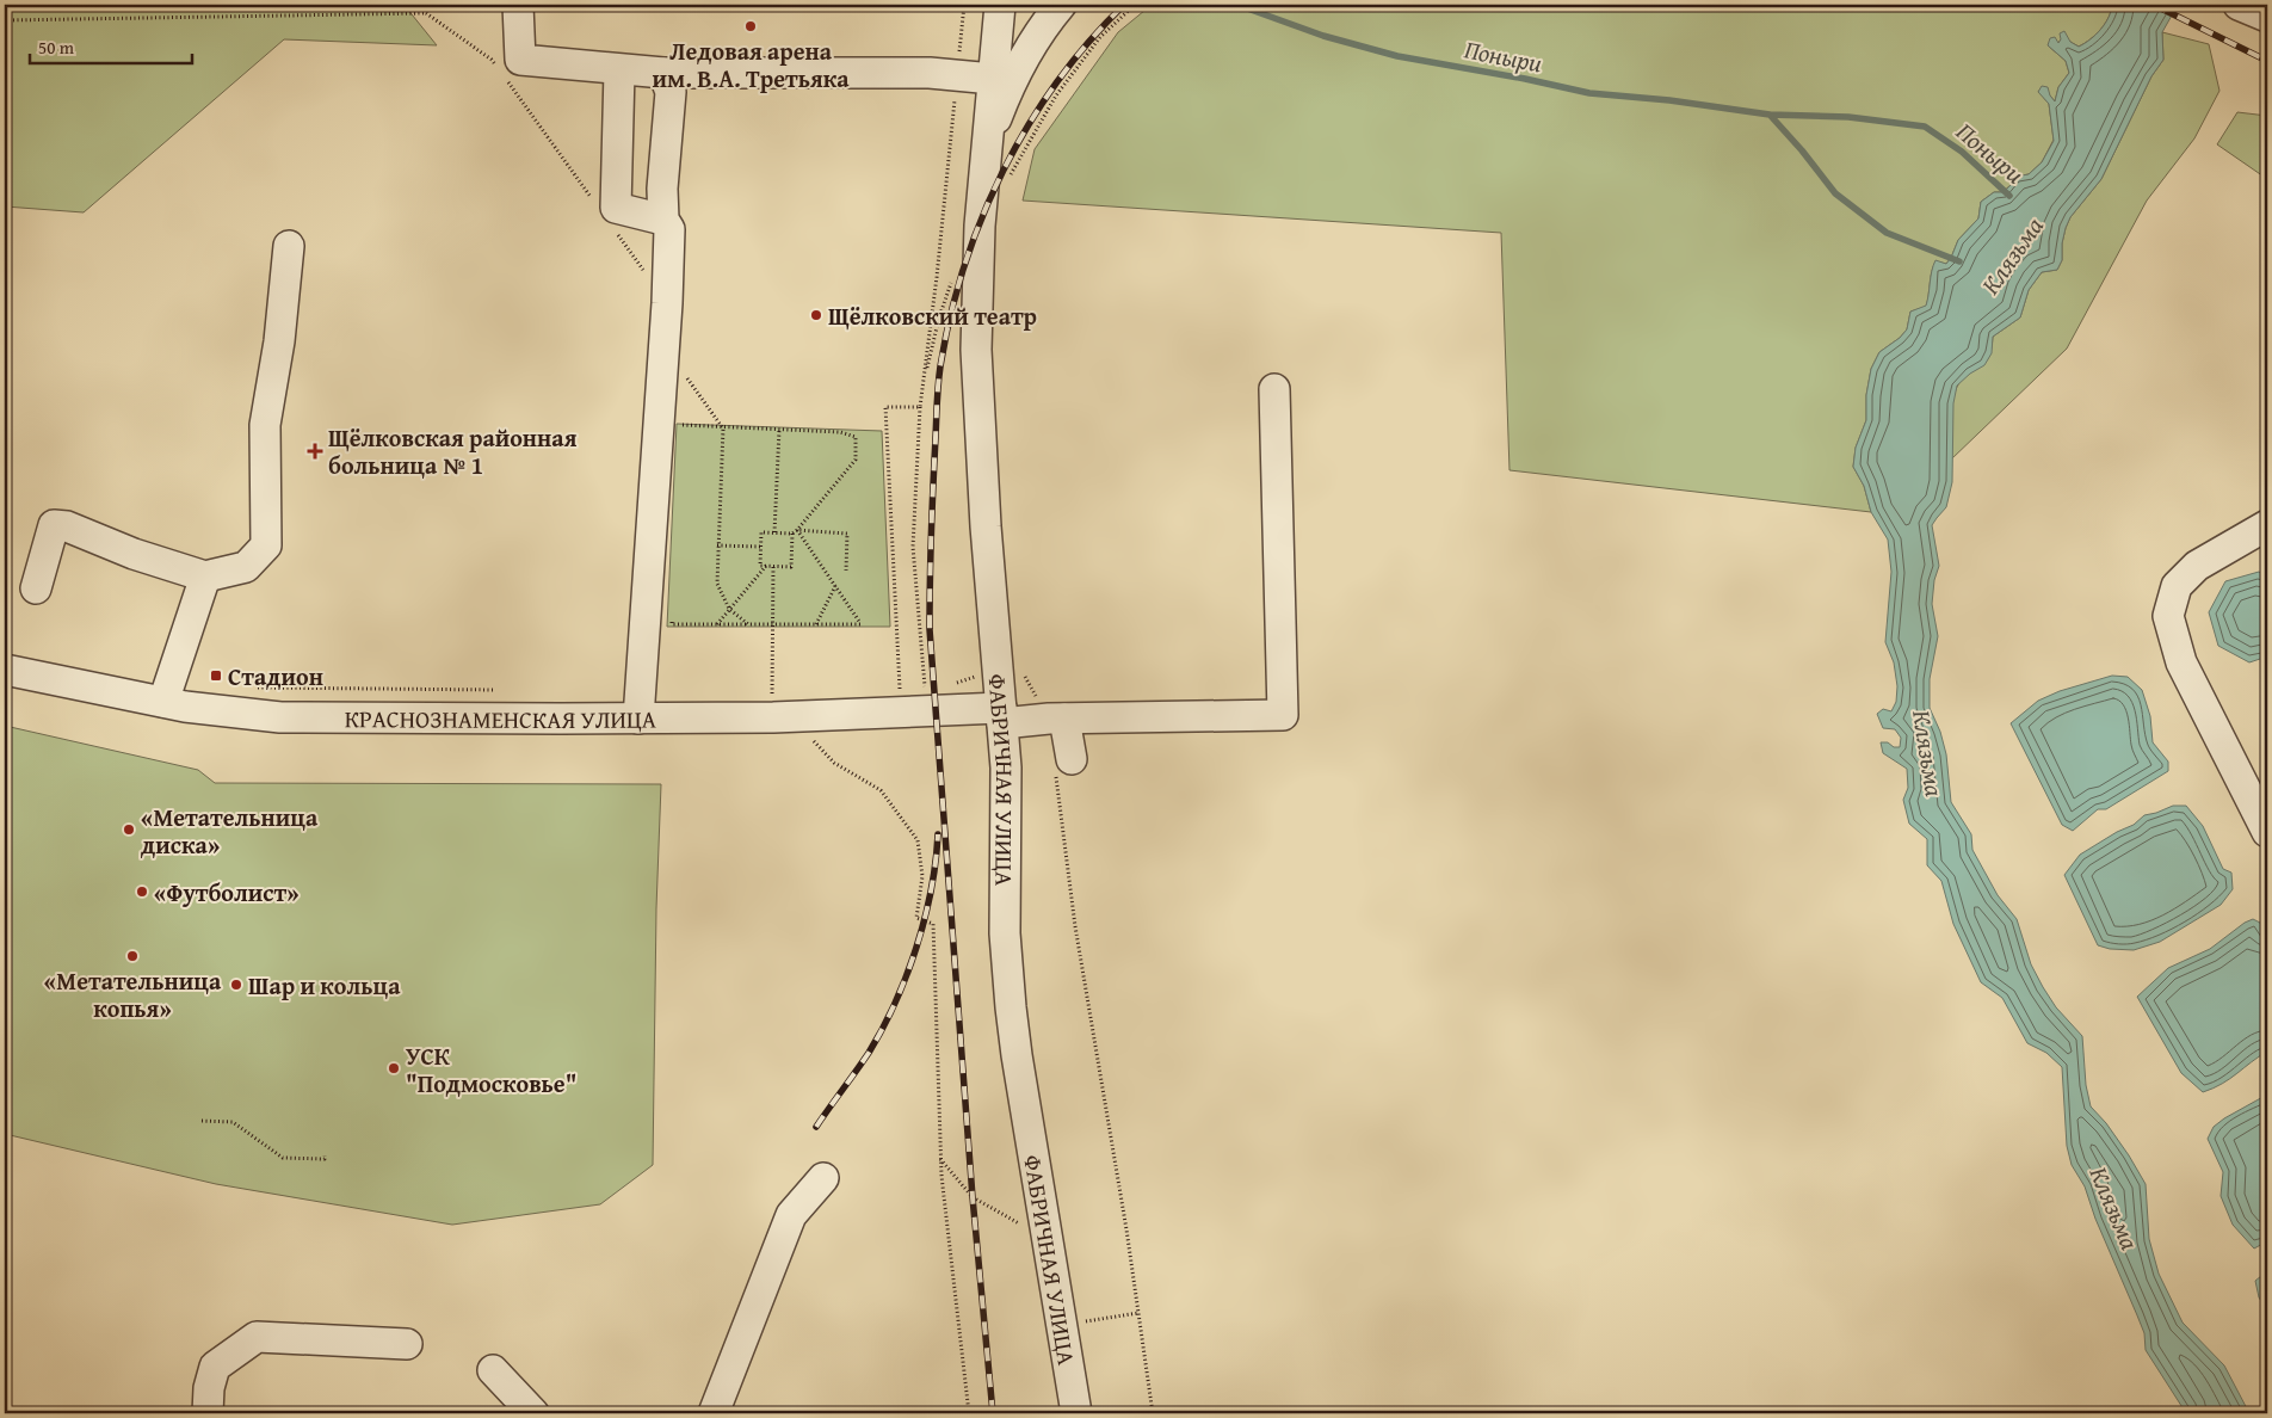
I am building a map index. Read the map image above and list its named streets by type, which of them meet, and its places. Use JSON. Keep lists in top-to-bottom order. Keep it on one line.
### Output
{"streets":{"street":["КРАСНОЗНАМЕНСКАЯ УЛИЦА","ФАБРИЧНАЯ УЛИЦА"]},"crossings":[["КРАСНОЗНАМЕНСКАЯ УЛИЦА","ФАБРИЧНАЯ УЛИЦА"]],"water":["Поныри","Клязьма"],"places":{"other":["Ледовая арена им. В.А. Третьяка","Щёлковский театр","«Метательница диска»","«Футболист»","«Метательница копья»","Шар и кольца","УСК \"Подмосковье\""],"health":["Щёлковская районная больница № 1"],"transit":["Стадион"]},"scale_bar":"50 m"}
